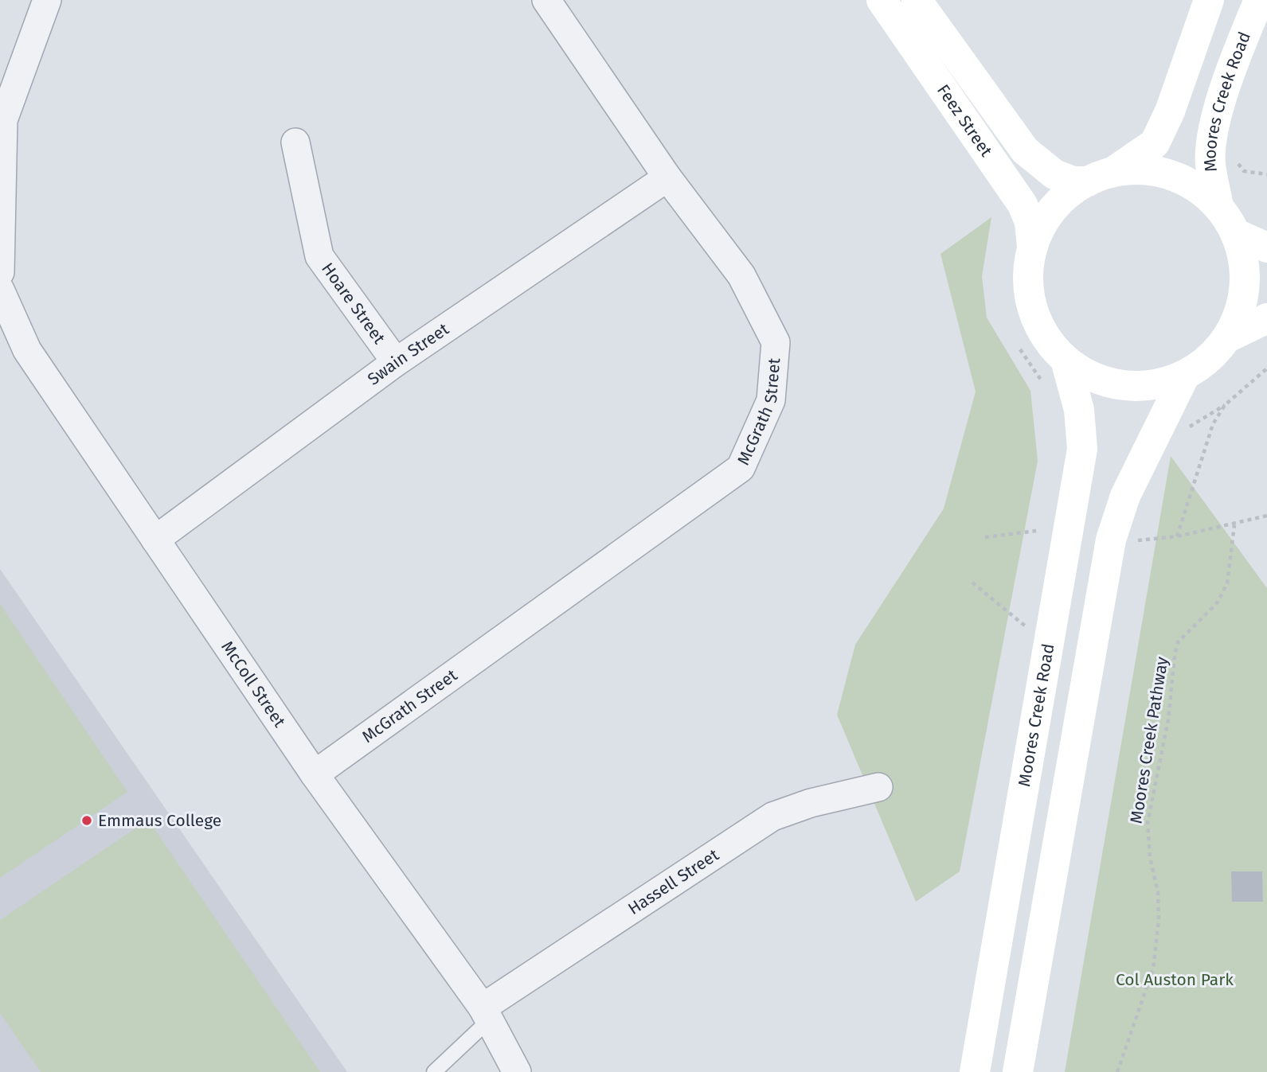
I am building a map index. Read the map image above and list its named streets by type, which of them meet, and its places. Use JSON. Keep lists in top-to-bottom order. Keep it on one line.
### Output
{"streets":{"main road":["Moores Creek Road","Feez Street"],"street":["Hoare Street","Swain Street","McGrath Street","McColl Street","Hassell Street"],"path":["Moores Creek Pathway"]},"crossings":[["Moores Creek Road","Feez Street"],["Hoare Street","Swain Street"],["Swain Street","McGrath Street"],["Swain Street","McColl Street"],["McGrath Street","McColl Street"],["McColl Street","Hassell Street"]],"parks":["Col Auston Park"],"places":["Emmaus College"]}
